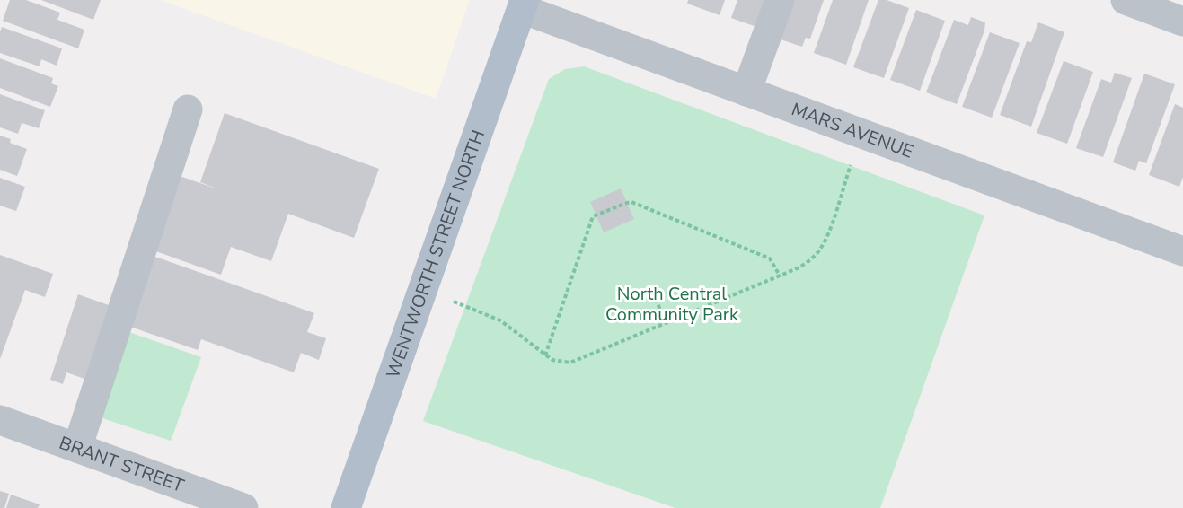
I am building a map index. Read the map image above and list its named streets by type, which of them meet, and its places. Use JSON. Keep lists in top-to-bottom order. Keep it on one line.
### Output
{"streets":{"main road":["WENTWORTH STREET NORTH"],"street":["MARS AVENUE","BRANT STREET"]},"crossings":[["MARS AVENUE","WENTWORTH STREET NORTH"]],"parks":["North Central Community Park"]}
